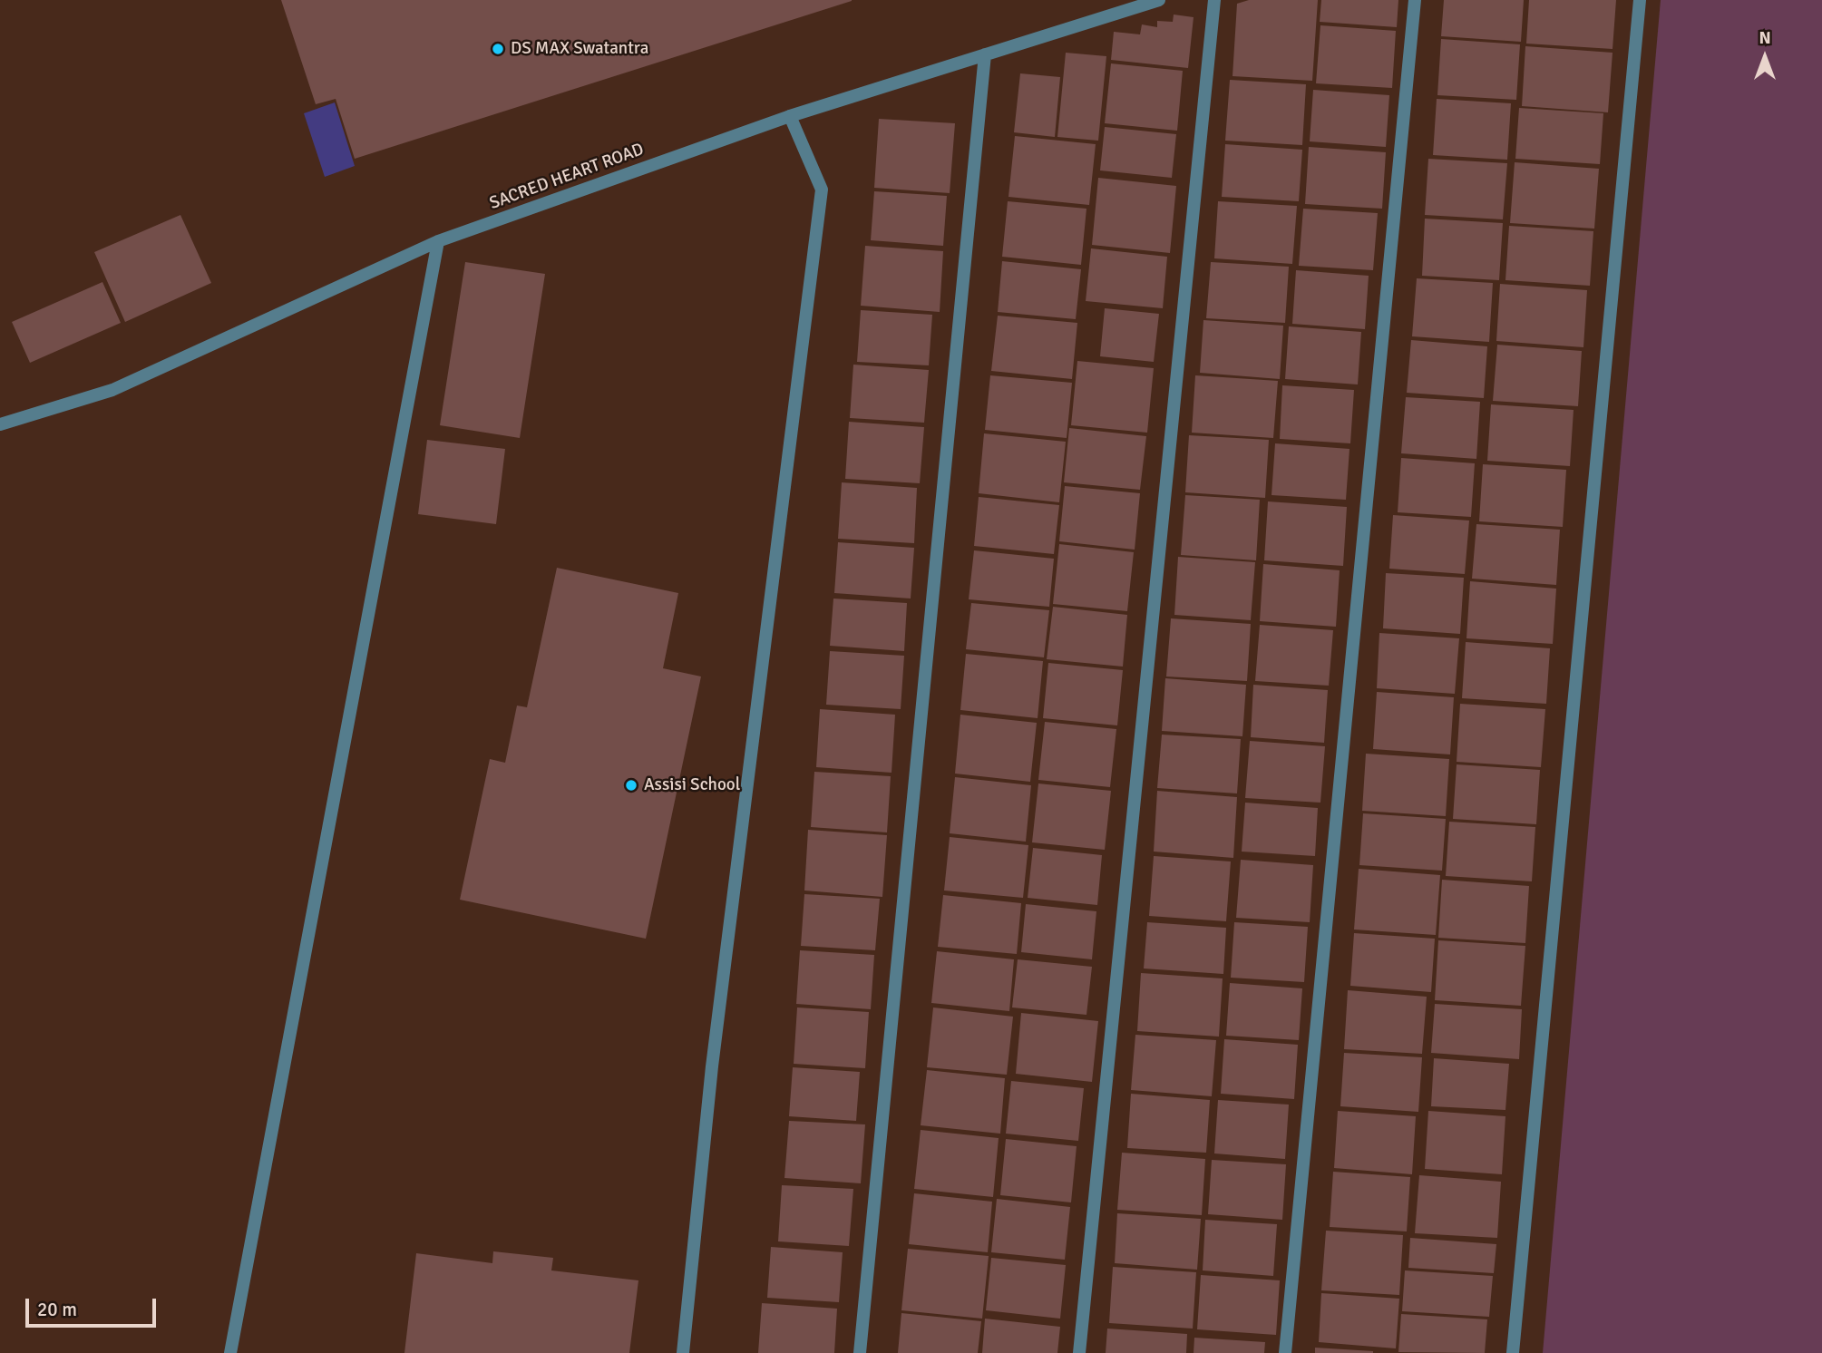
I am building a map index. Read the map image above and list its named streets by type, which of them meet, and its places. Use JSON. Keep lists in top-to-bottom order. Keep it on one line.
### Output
{"streets":{"street":["SACRED HEART ROAD"]},"places":["DS MAX Swatantra","Assisi School"],"scale_bar":"20 m","north":"top"}
